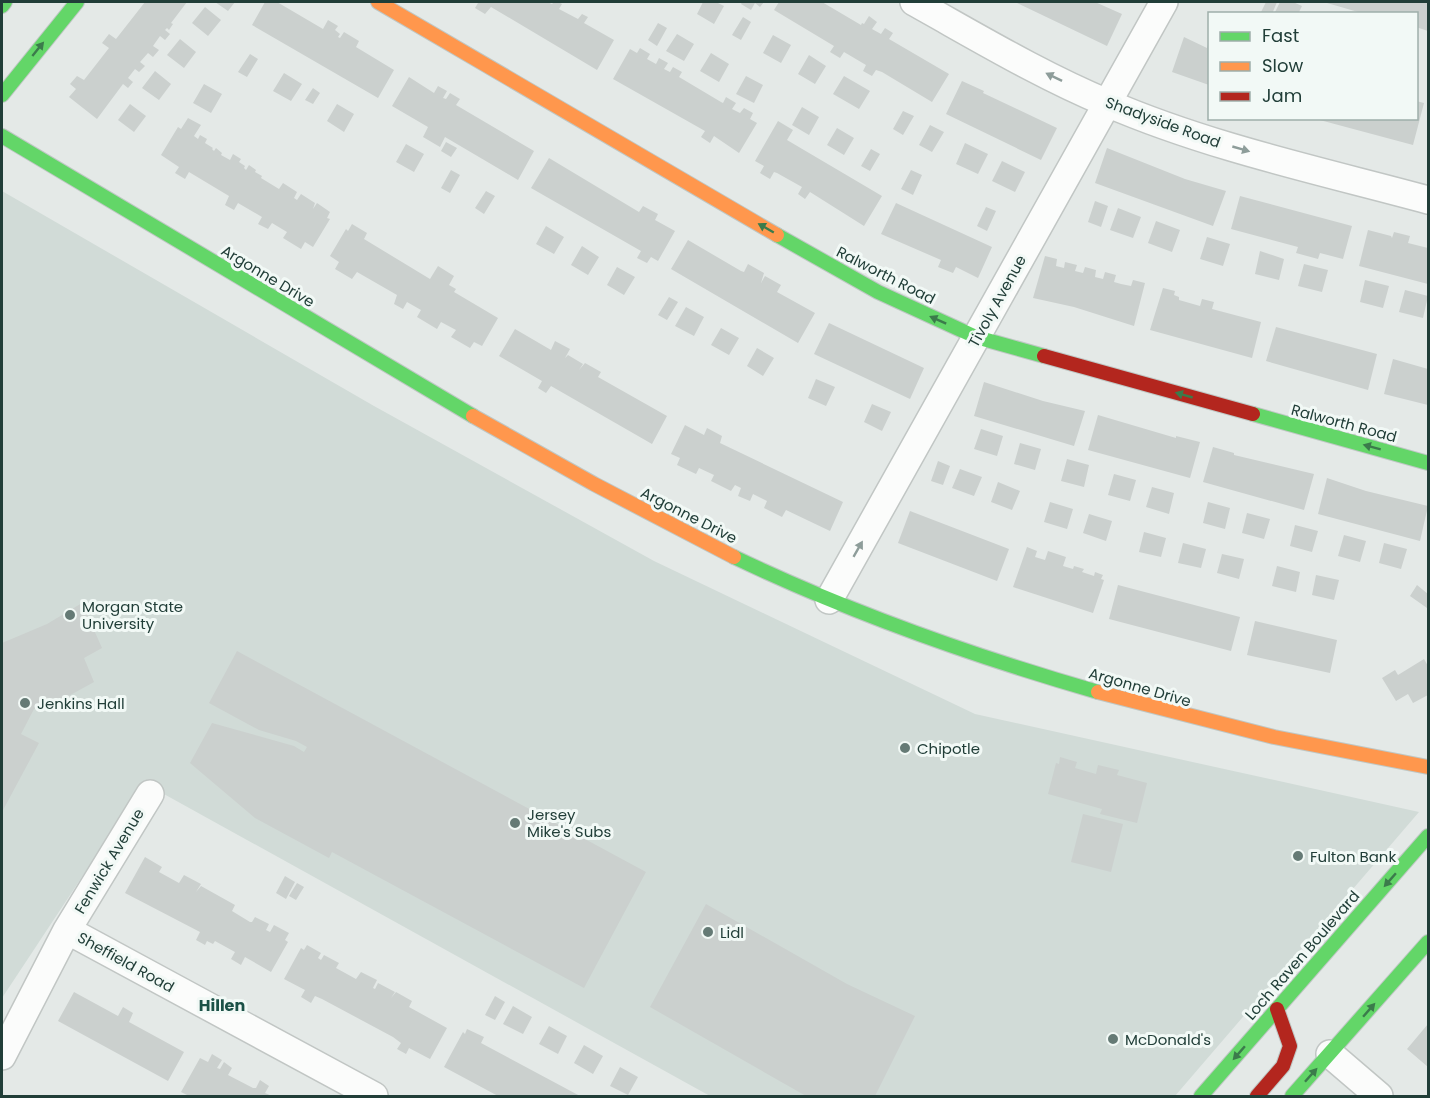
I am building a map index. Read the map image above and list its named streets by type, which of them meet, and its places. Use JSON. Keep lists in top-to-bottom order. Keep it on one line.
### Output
{"streets":{"main road":["Ralworth Road","Argonne Drive","Loch Raven Boulevard"],"street":["Shadyside Road","Tivoly Avenue","Fenwick Avenue","Sheffield Road"]},"crossings":[["Shadyside Road","Tivoly Avenue"],["Ralworth Road","Tivoly Avenue"],["Argonne Drive","Tivoly Avenue"],["Fenwick Avenue","Sheffield Road"]],"one_way":["Ralworth Road","Tivoly Avenue"],"districts":["Hillen"],"places":["Morgan State University","Jenkins Hall","Chipotle","Jersey Mike's Subs","Fulton Bank","Lidl","McDonald's"],"legend":["Fast","Slow","Jam"]}
